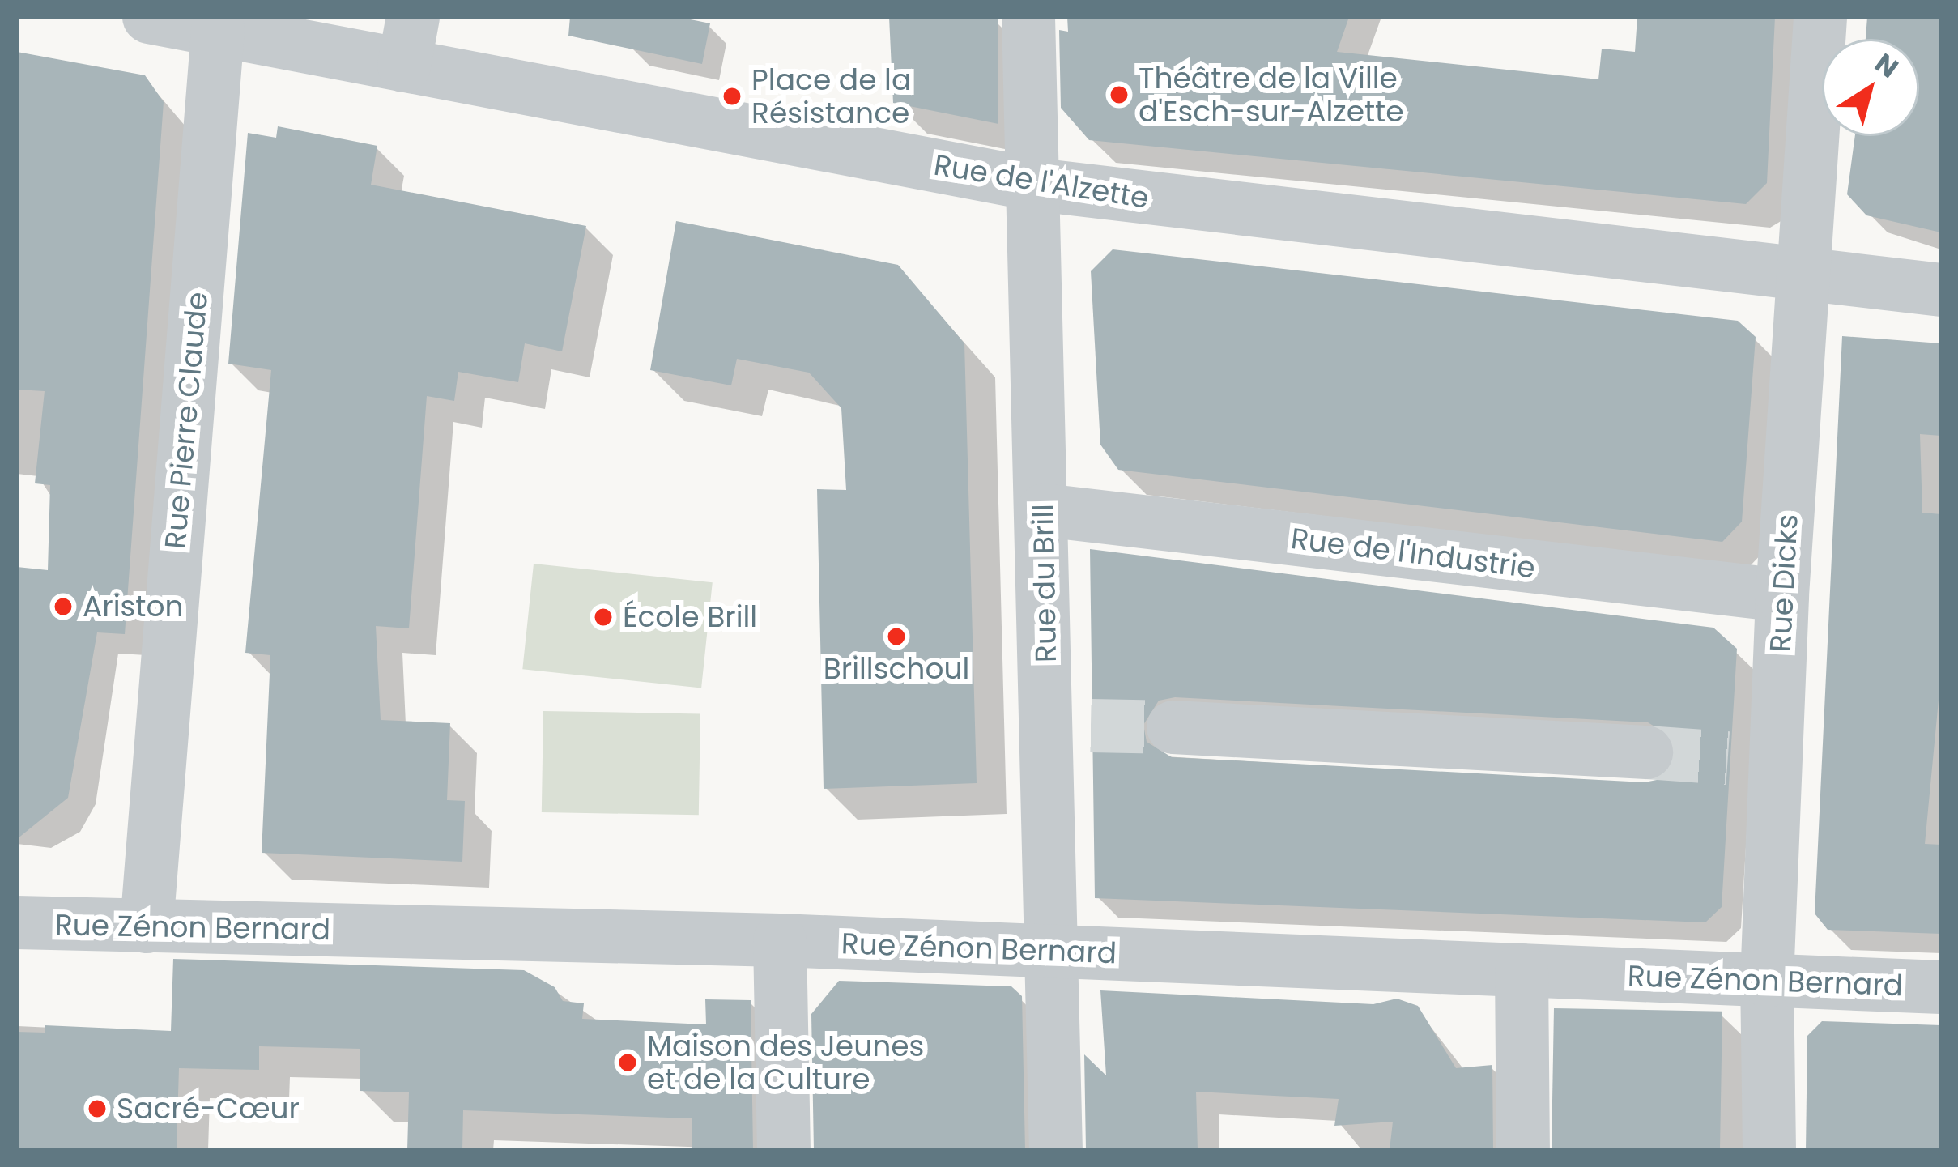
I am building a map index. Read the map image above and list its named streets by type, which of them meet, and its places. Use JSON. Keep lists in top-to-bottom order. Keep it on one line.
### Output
{"streets":{"street":["Rue de l'Alzette","Rue Pierre Claude","Rue de l'Industrie","Rue du Brill","Rue Dicks","Rue Zénon Bernard"]},"crossings":[["Rue de l'Alzette","Rue Pierre Claude"],["Rue de l'Alzette","Rue du Brill"],["Rue de l'Alzette","Rue Dicks"],["Rue Pierre Claude","Rue Zénon Bernard"],["Rue de l'Industrie","Rue du Brill"],["Rue de l'Industrie","Rue Dicks"],["Rue du Brill","Rue Zénon Bernard"],["Rue Dicks","Rue Zénon Bernard"]],"places":["Théâtre de la Ville d'Esch-sur-Alzette","Place de la Résistance","Ariston","École Brill","Brillschoul","Maison des Jeunes et de la Culture","Sacré-Cœur"],"north":"top right"}
